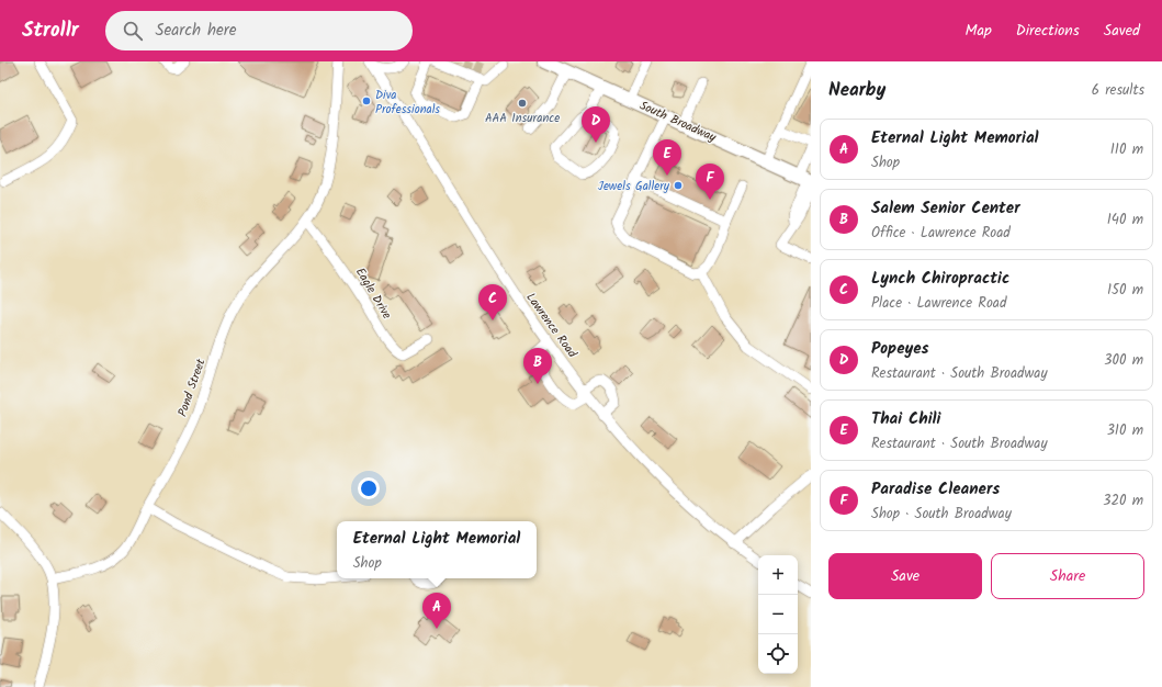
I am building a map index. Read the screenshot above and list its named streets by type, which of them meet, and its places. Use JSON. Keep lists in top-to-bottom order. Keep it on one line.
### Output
{"streets":{"main road":["South Broadway"],"street":["Eagle Drive","Lawrence Road","Pond Street"]},"crossings":[["Eagle Drive","Pond Street"]],"places":["Diva Professionals","AAA Insurance","Jewels Gallery"],"page":{"header":"Strollr","search":"Search here","nav":["Map","Directions","Saved"],"heading":["Nearby","6 results"],"pins":["D","E","F","C","B","A"],"list":[{"mark":"A","name":"Eternal Light Memorial","note":"Shop","value":"110 m"},{"mark":"B","name":"Salem Senior Center","note":"Office · Lawrence Road","value":"140 m"},{"mark":"C","name":"Lynch Chiropractic","note":"Place · Lawrence Road","value":"150 m"},{"mark":"D","name":"Popeyes","note":"Restaurant · South Broadway","value":"300 m"},{"mark":"E","name":"Thai Chili","note":"Restaurant · South Broadway","value":"310 m"},{"mark":"F","name":"Paradise Cleaners","note":"Shop · South Broadway","value":"320 m"}],"popup":["Eternal Light Memorial","Shop"],"buttons":["Save","Share"],"map_buttons":["+","−"]}}
